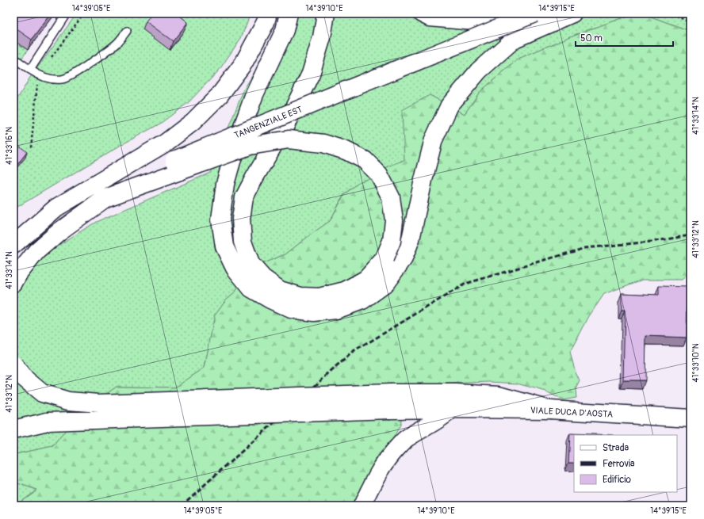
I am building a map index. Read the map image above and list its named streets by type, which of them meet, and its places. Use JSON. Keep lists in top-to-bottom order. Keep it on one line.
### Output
{"streets":{"main road":["TANGENZIALE EST","VIALE DUCA D'AOSTA"]},"legend":["Strada","Ferrovia","Edificio"],"scale_bar":"50 m","coordinates":["14°39'05\"E","14°39'10\"E","14°39'15\"E","41°33'14\"N","41°33'16\"N","41°33'12\"N","41°33'10\"N"]}
